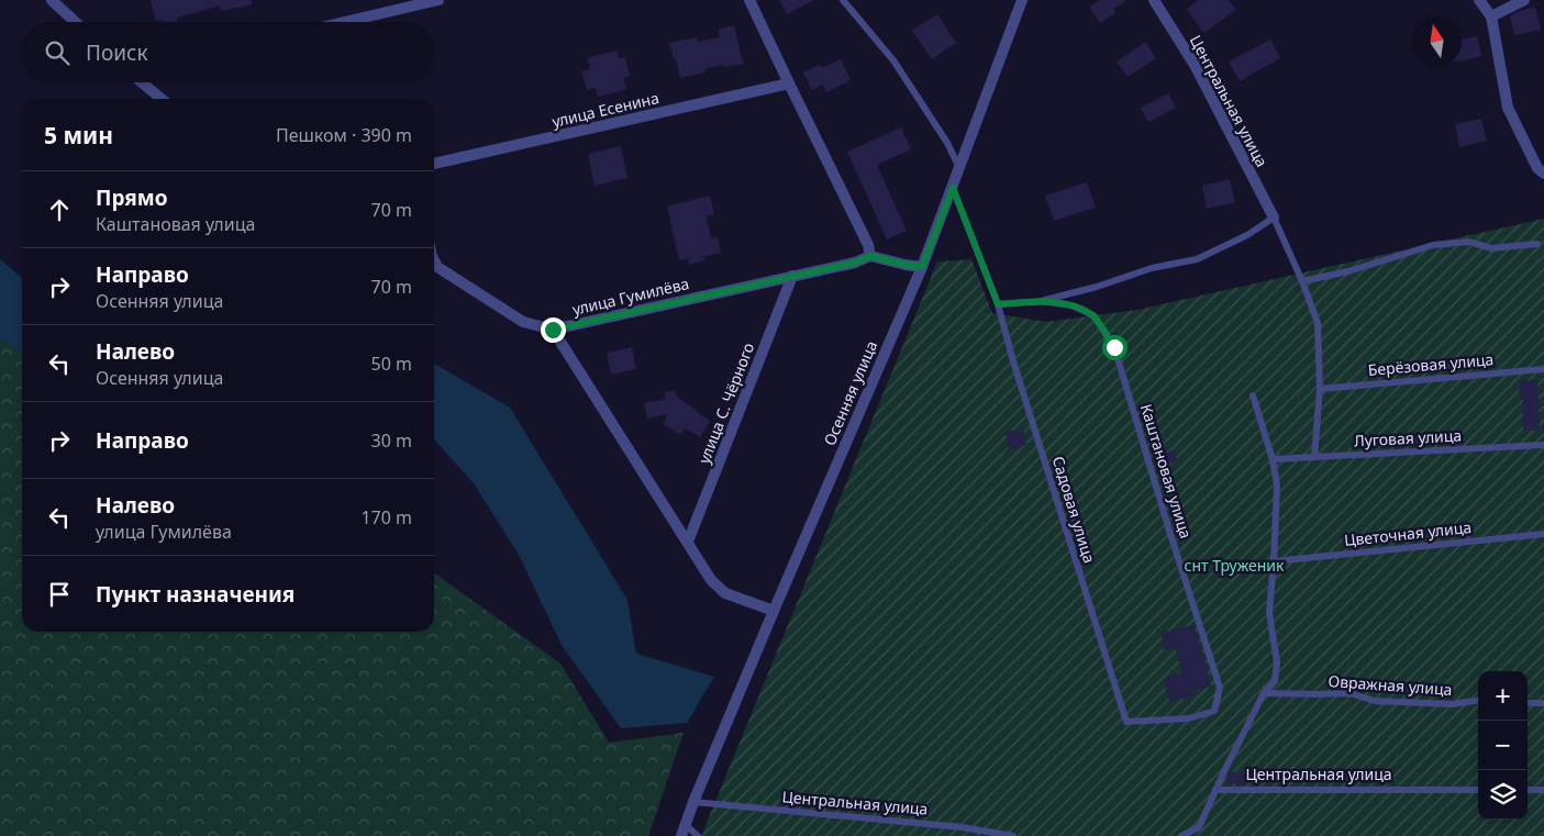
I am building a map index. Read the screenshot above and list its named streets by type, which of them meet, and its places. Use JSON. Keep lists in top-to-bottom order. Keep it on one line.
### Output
{"streets":{"street":["Центральная улица","улица Есенина","улица Гумилёва","Осенняя улица","улица С. Чёрного"],"lane":["Берёзовая улица","Луговая улица","Каштановая улица","Садовая улица","Цветочная улица","Овражная улица"]},"crossings":[["Центральная улица","Осенняя улица"],["улица Гумилёва","улица С. Чёрного"],["Каштановая улица","Садовая улица"]],"parks":["снт Труженик"],"north":"top","page":{"search":"Поиск","heading":["5 мин","Пешком · 390 m"],"list":[["Прямо","Каштановая улица","70 m"],["Направо","Осенняя улица","70 m"],["Налево","Осенняя улица","50 m"],["Направо","30 m"],["Налево","улица Гумилёва","170 m"],"Пункт назначения"],"map_buttons":["+","−"]}}
